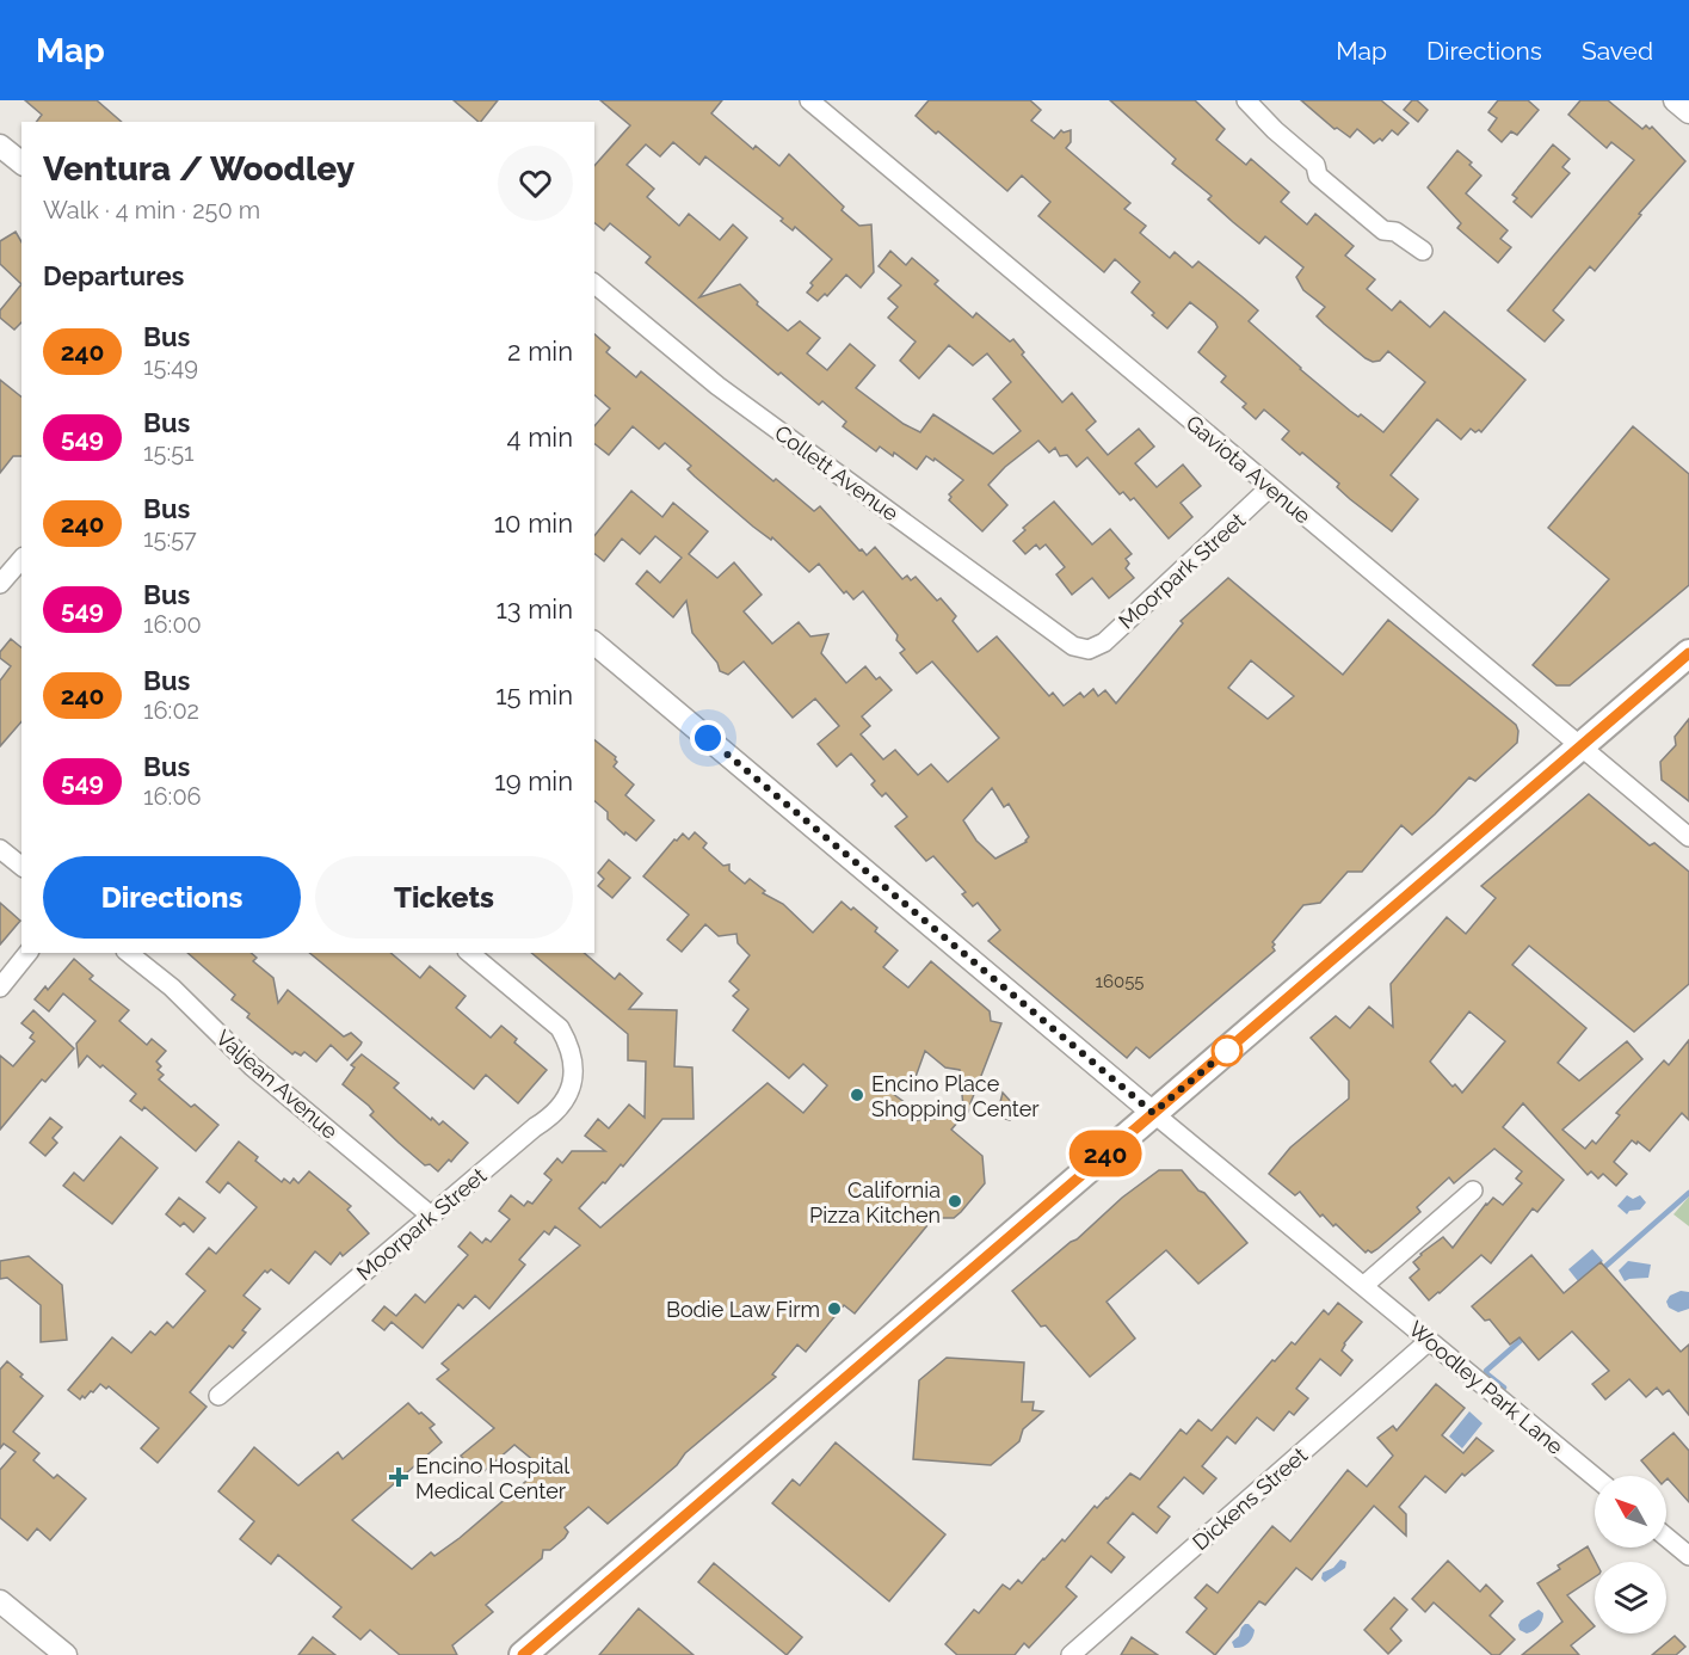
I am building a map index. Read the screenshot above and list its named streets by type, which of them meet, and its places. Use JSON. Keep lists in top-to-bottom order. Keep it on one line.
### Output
{"streets":{"street":["Gaviota Avenue","Collett Avenue","Moorpark Street","Valjean Avenue","Woodley Park Lane","Dickens Street"]},"crossings":[["Gaviota Avenue","Moorpark Street"],["Collett Avenue","Moorpark Street"],["Moorpark Street","Valjean Avenue"],["Woodley Park Lane","Dickens Street"]],"places":{"other":["Encino Place Shopping Center","California Pizza Kitchen","Bodie Law Firm"],"health":["Encino Hospital Medical Center"]},"lines":["bus line 240"],"house_numbers":["16055"],"north":"top left","page":{"header":"Map","nav":["Map","Directions","Saved"],"on_map":"240","heading":[["Ventura / Woodley","Walk · 4 min · 250 m"],"Departures"],"list":[{"mark":"240","name":"Bus","note":"15:49","value":"2 min"},{"mark":"549","name":"Bus","note":"15:51","value":"4 min"},{"mark":"240","name":"Bus","note":"15:57","value":"10 min"},{"mark":"549","name":"Bus","note":"16:00","value":"13 min"},{"mark":"240","name":"Bus","note":"16:02","value":"15 min"},{"mark":"549","name":"Bus","note":"16:06","value":"19 min"}],"buttons":["Directions","Tickets"]}}
